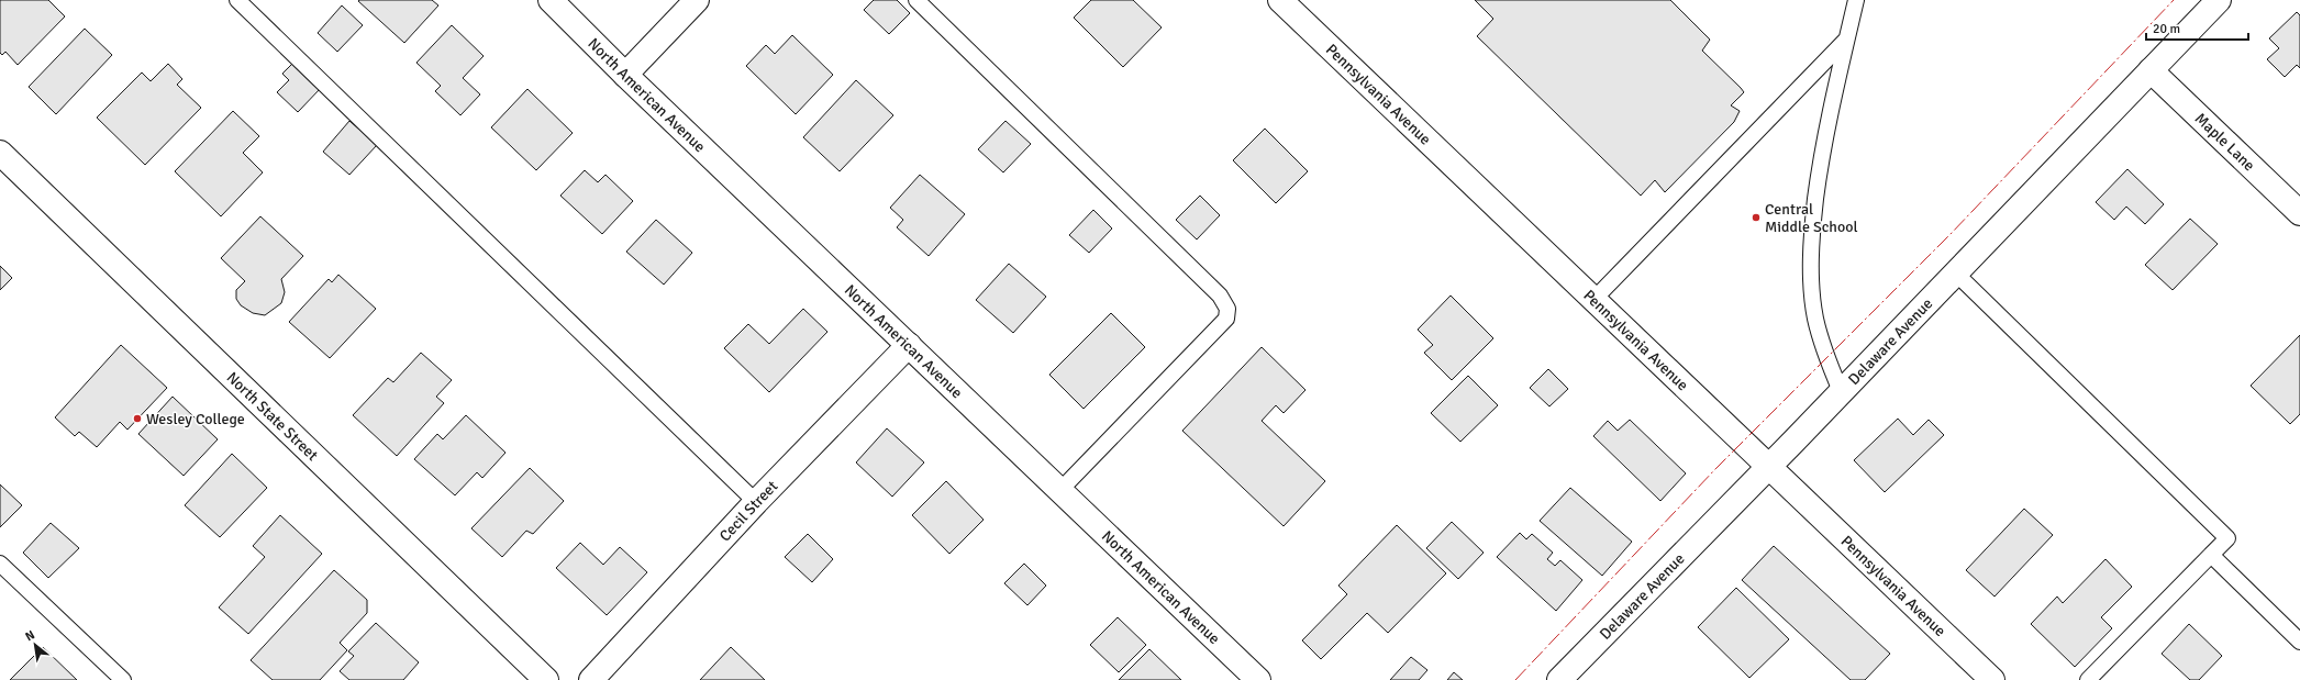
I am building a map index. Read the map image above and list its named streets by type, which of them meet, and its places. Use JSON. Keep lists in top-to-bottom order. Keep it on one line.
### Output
{"streets":{"street":["North American Avenue","Pennsylvania Avenue","Maple Lane","Delaware Avenue","North State Street","Cecil Street"]},"crossings":[["North American Avenue","Cecil Street"],["Pennsylvania Avenue","Delaware Avenue"],["Maple Lane","Delaware Avenue"]],"places":["Central Middle School","Wesley College"],"scale_bar":"20 m","north":"top left"}
